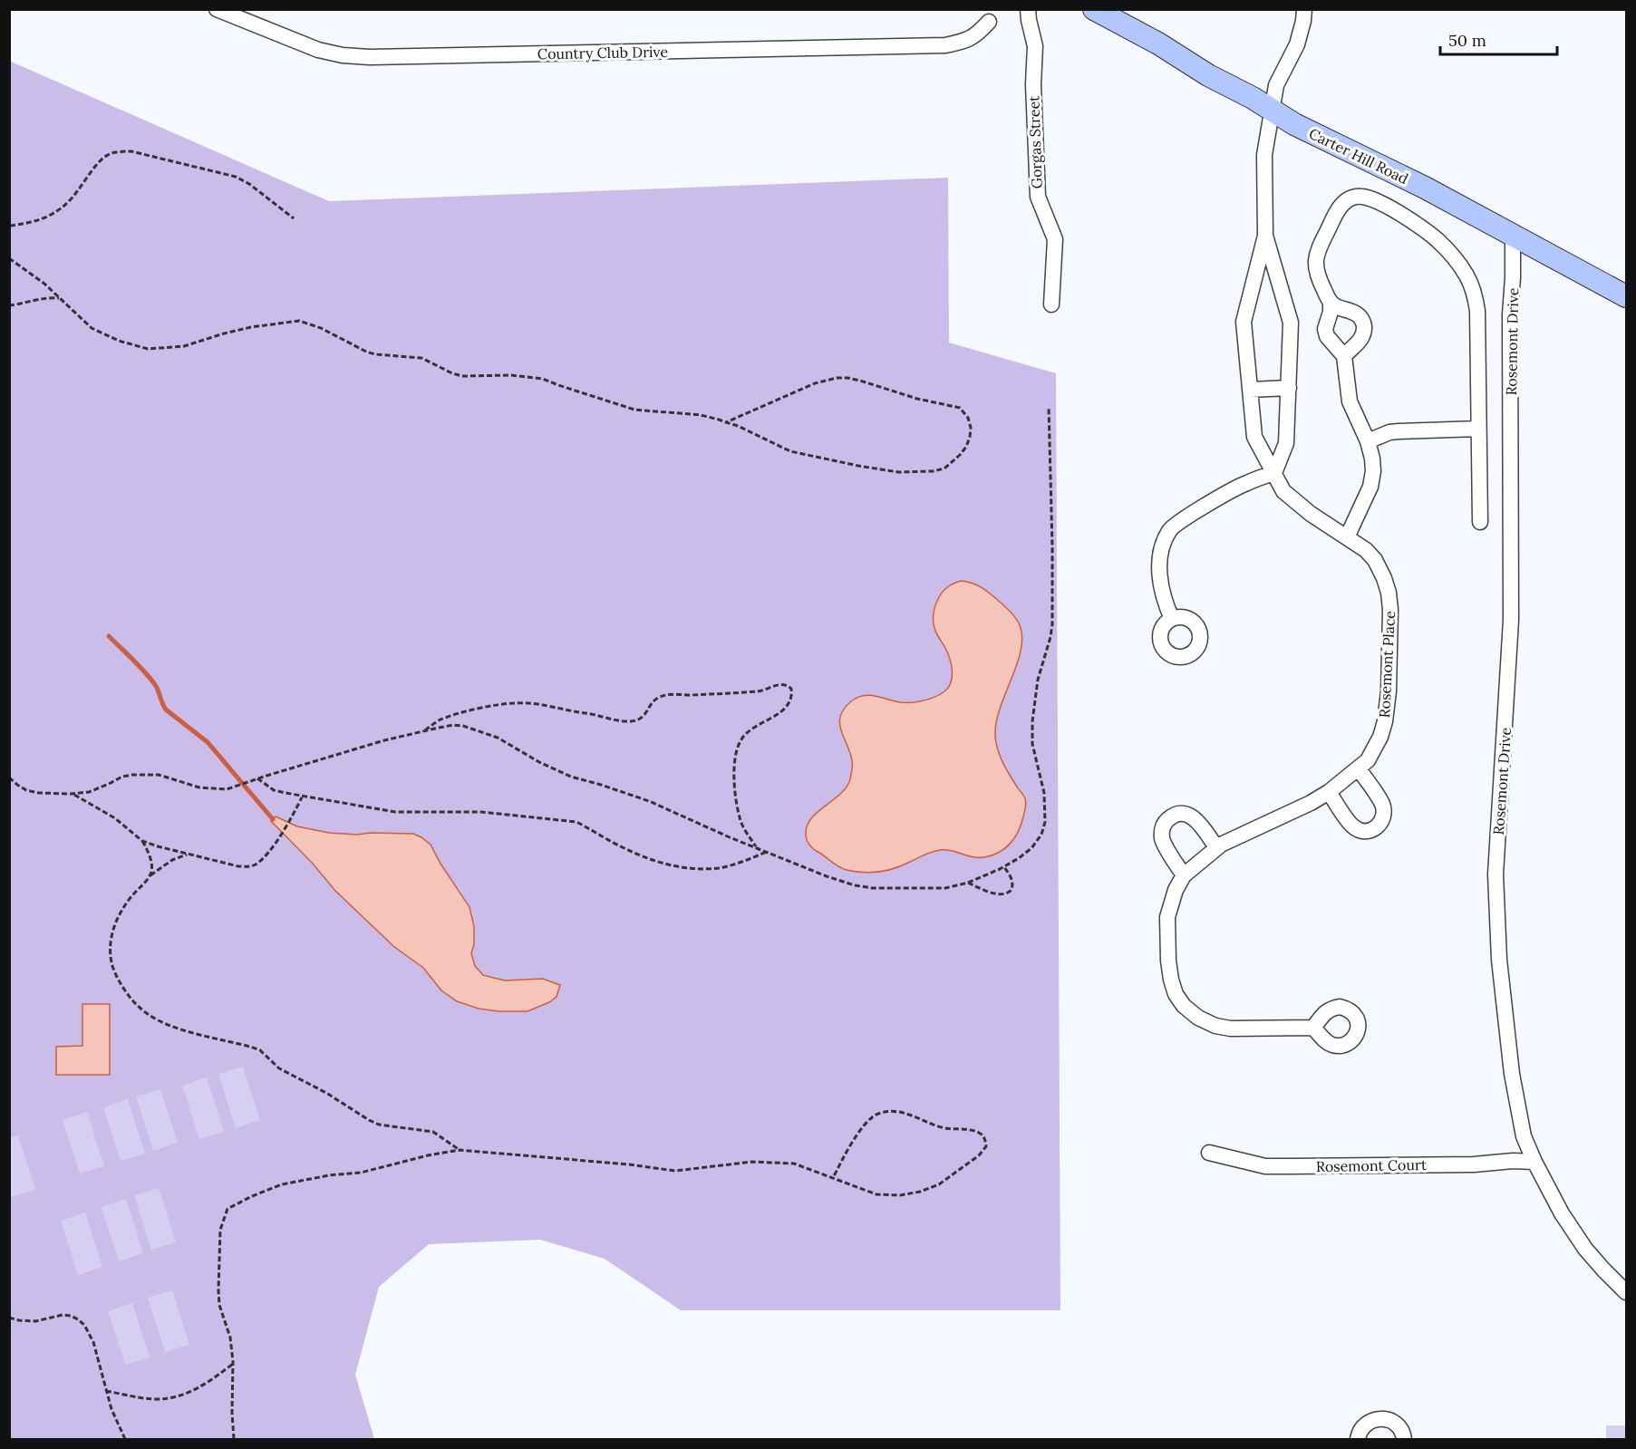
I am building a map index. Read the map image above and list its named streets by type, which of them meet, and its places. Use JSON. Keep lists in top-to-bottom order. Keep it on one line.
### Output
{"streets":{"main road":["Carter Hill Road"],"street":["Country Club Drive","Gorgas Street","Rosemont Drive","Rosemont Place","Rosemont Court"]},"crossings":[["Carter Hill Road","Rosemont Drive"],["Carter Hill Road","Rosemont Place"],["Rosemont Drive","Rosemont Court"]],"scale_bar":"50 m"}
